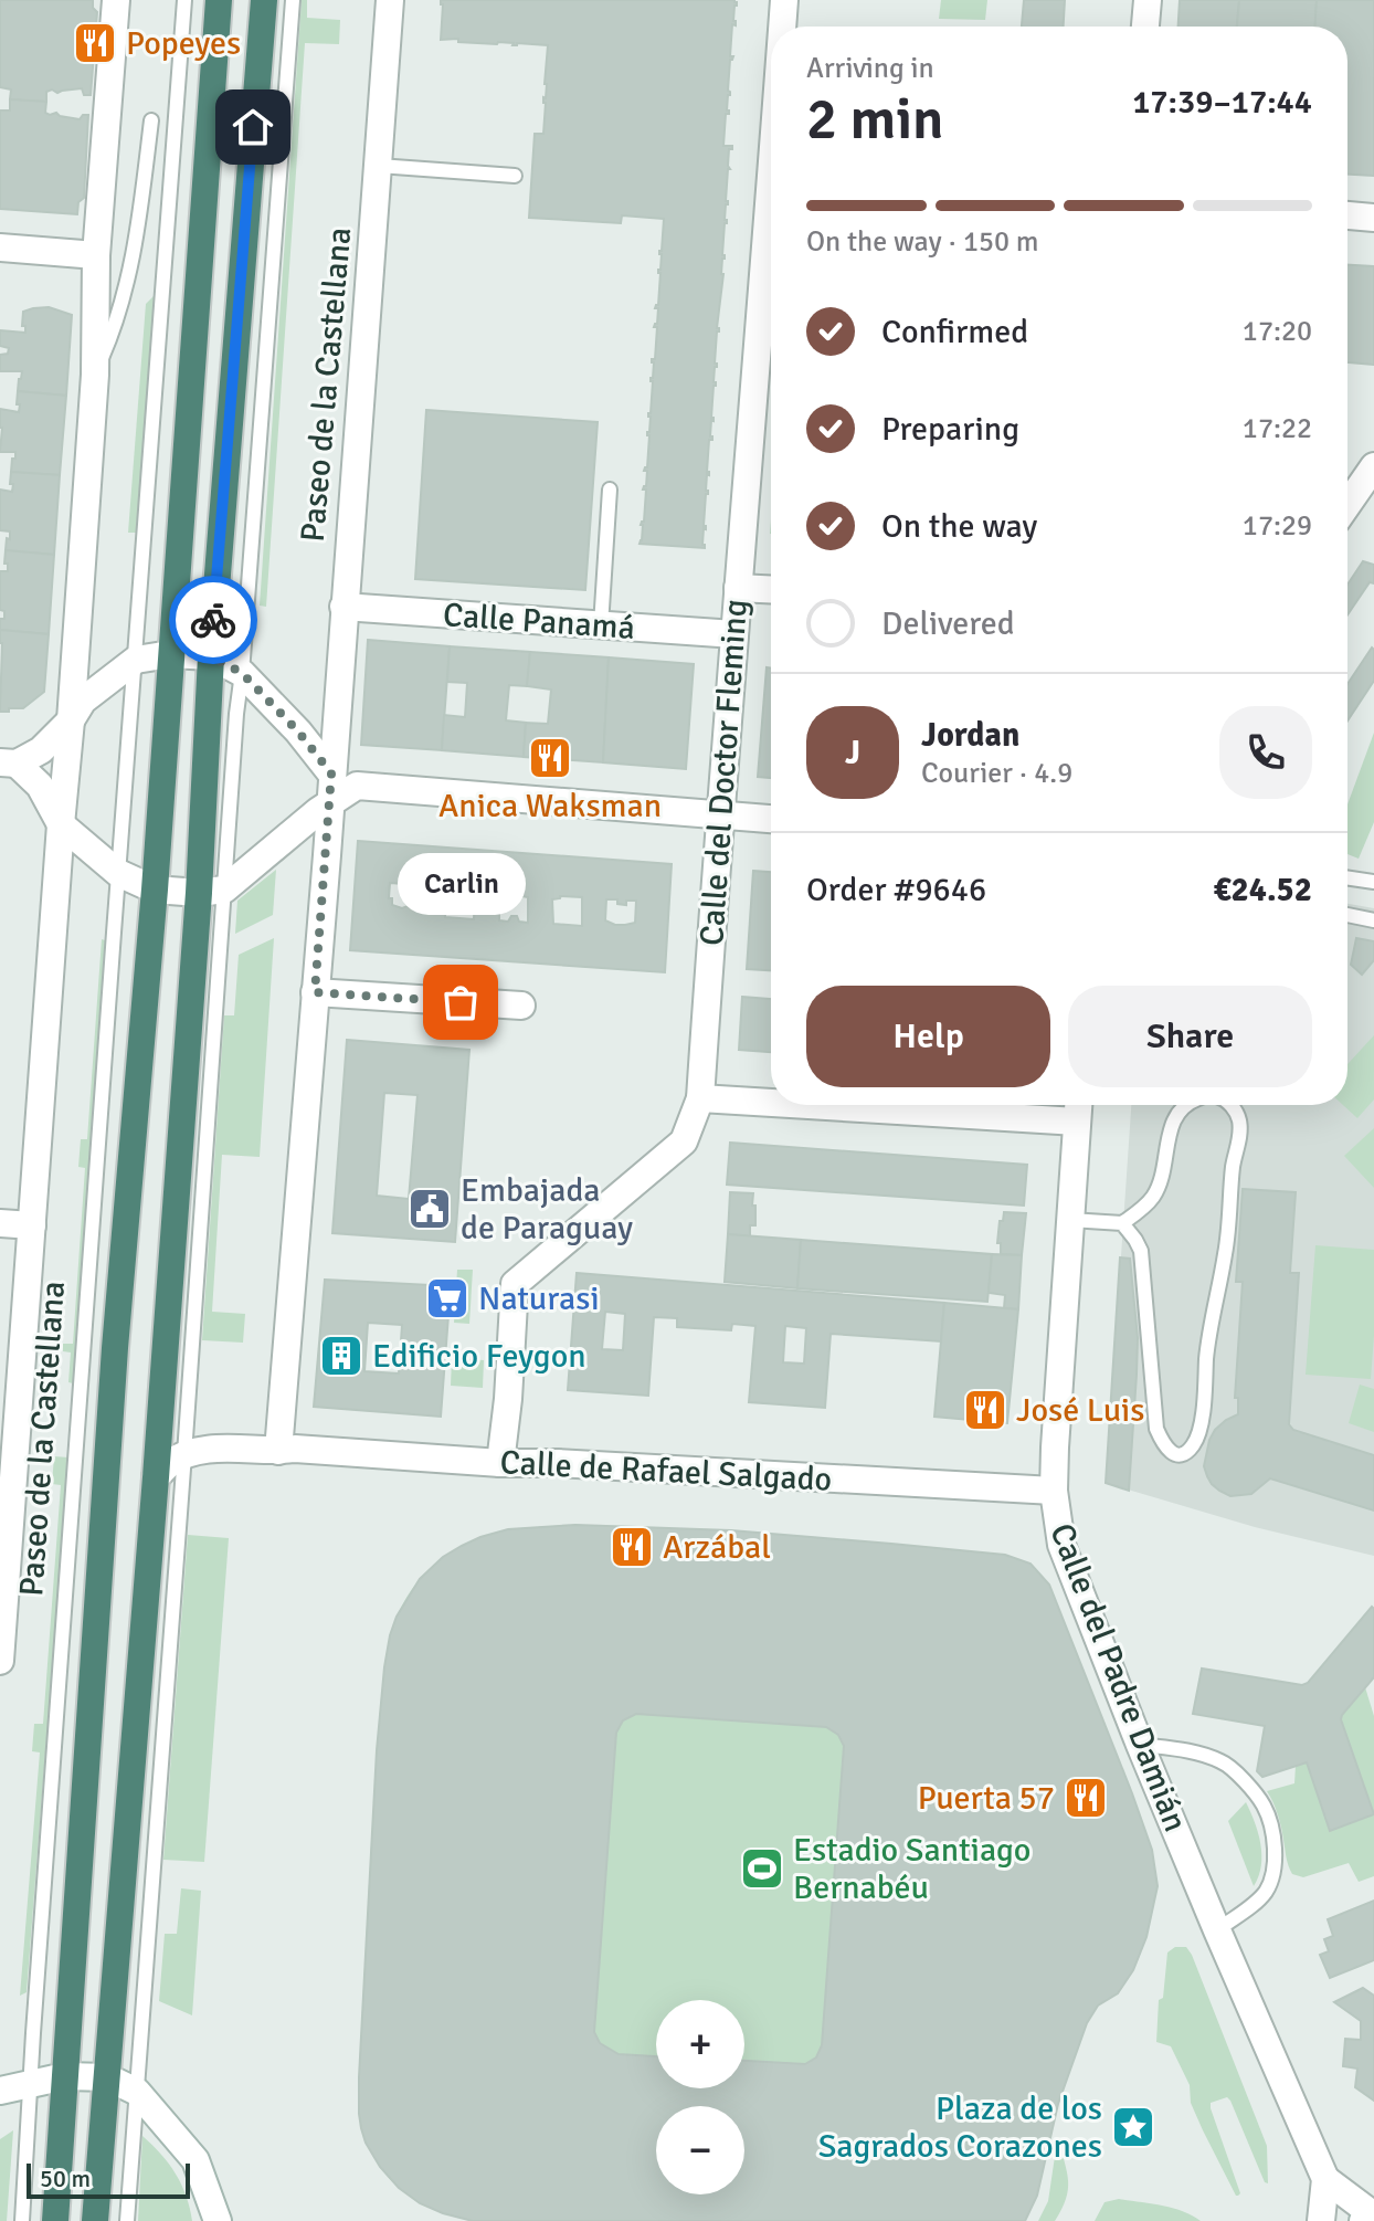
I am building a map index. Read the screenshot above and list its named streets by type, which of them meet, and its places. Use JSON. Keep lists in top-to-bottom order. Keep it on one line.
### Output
{"streets":{"highway":["Paseo de la Castellana"],"street":["Calle Panamá","Calle del Doctor Fleming","Calle de Rafael Salgado","Calle del Padre Damián"]},"crossings":[["Paseo de la Castellana","Calle Panamá"],["Paseo de la Castellana","Calle de Rafael Salgado"],["Calle Panamá","Calle del Doctor Fleming"],["Calle del Doctor Fleming","Calle de Rafael Salgado"],["Calle de Rafael Salgado","Calle del Padre Damián"]],"places":{"restaurant":["Popeyes","Anica Waksman","José Luis","Arzábal","Puerta 57"],"other":["Carlin"],"public building":["Embajada de Paraguay"],"supermarket":["Naturasi"],"building":["Edificio Feygon"],"sports":["Estadio Santiago Bernabéu"],"place":["Plaza de los Sagrados Corazones"]},"scale_bar":"50 m","page":{"heading":["2 min","Arriving in","17:39–17:44"],"panel":["Jordan","Courier · 4.9","Order #9646","€24.52"],"bar":"On the way · 150 m","list":[["Confirmed","17:20"],["Preparing","17:22"],["On the way","17:29"],"Delivered"],"round":"J","bubble":"Carlin","buttons":["Help","Share"],"map_buttons":["+","−"],"scale":"50 m"}}
